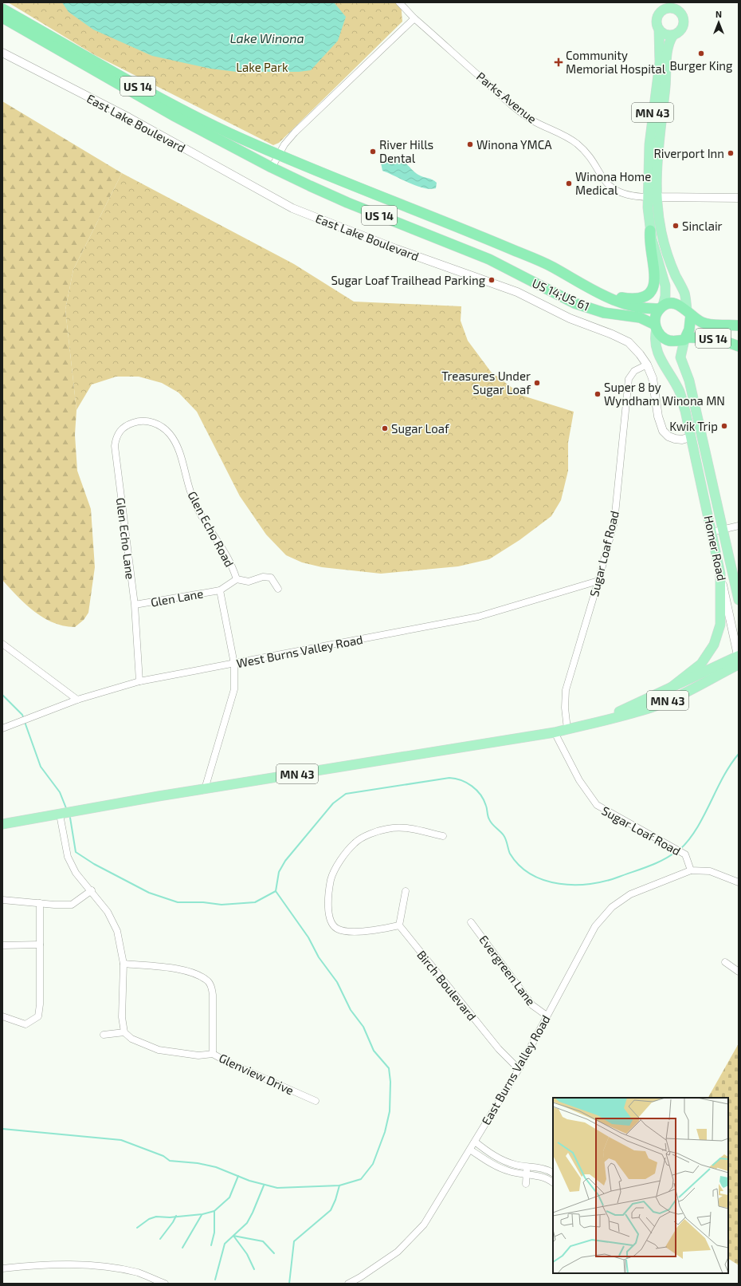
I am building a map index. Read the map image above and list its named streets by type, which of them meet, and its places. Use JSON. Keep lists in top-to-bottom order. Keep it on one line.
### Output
{"streets":{"highway":["US 14","US 14;US 61"],"main road":["MN 43","Homer Road"],"street":["Parks Avenue","East Lake Boulevard","Glen Echo Road","Glen Echo Lane","Sugar Loaf Road","Glen Lane","West Burns Valley Road","Evergreen Lane","Birch Boulevard","East Burns Valley Road","Glenview Drive"]},"crossings":[["US 14","MN 43"],["US 14","US 14;US 61"],["US 14","Homer Road"],["Parks Avenue","MN 43"],["MN 43","East Lake Boulevard"],["MN 43","US 14;US 61"],["MN 43","Homer Road"],["MN 43","Sugar Loaf Road"],["East Lake Boulevard","Homer Road"],["East Lake Boulevard","Sugar Loaf Road"],["US 14;US 61","Homer Road"],["Glen Echo Road","Glen Echo Lane"],["Glen Echo Road","Glen Lane"],["Glen Echo Lane","Glen Lane"],["Glen Echo Lane","West Burns Valley Road"],["Sugar Loaf Road","West Burns Valley Road"],["Sugar Loaf Road","East Burns Valley Road"],["Evergreen Lane","East Burns Valley Road"],["Birch Boulevard","East Burns Valley Road"]],"water":["Lake Winona"],"parks":["Lake Park"],"places":{"other":["Burger King","Winona YMCA","River Hills Dental","Riverport Inn","Winona Home Medical","Sinclair","Sugar Loaf Trailhead Parking","Treasures Under Sugar Loaf","Super 8 by Wyndham Winona MN","Kwik Trip","Sugar Loaf"],"health":["Community Memorial Hospital"]},"north":"top"}
